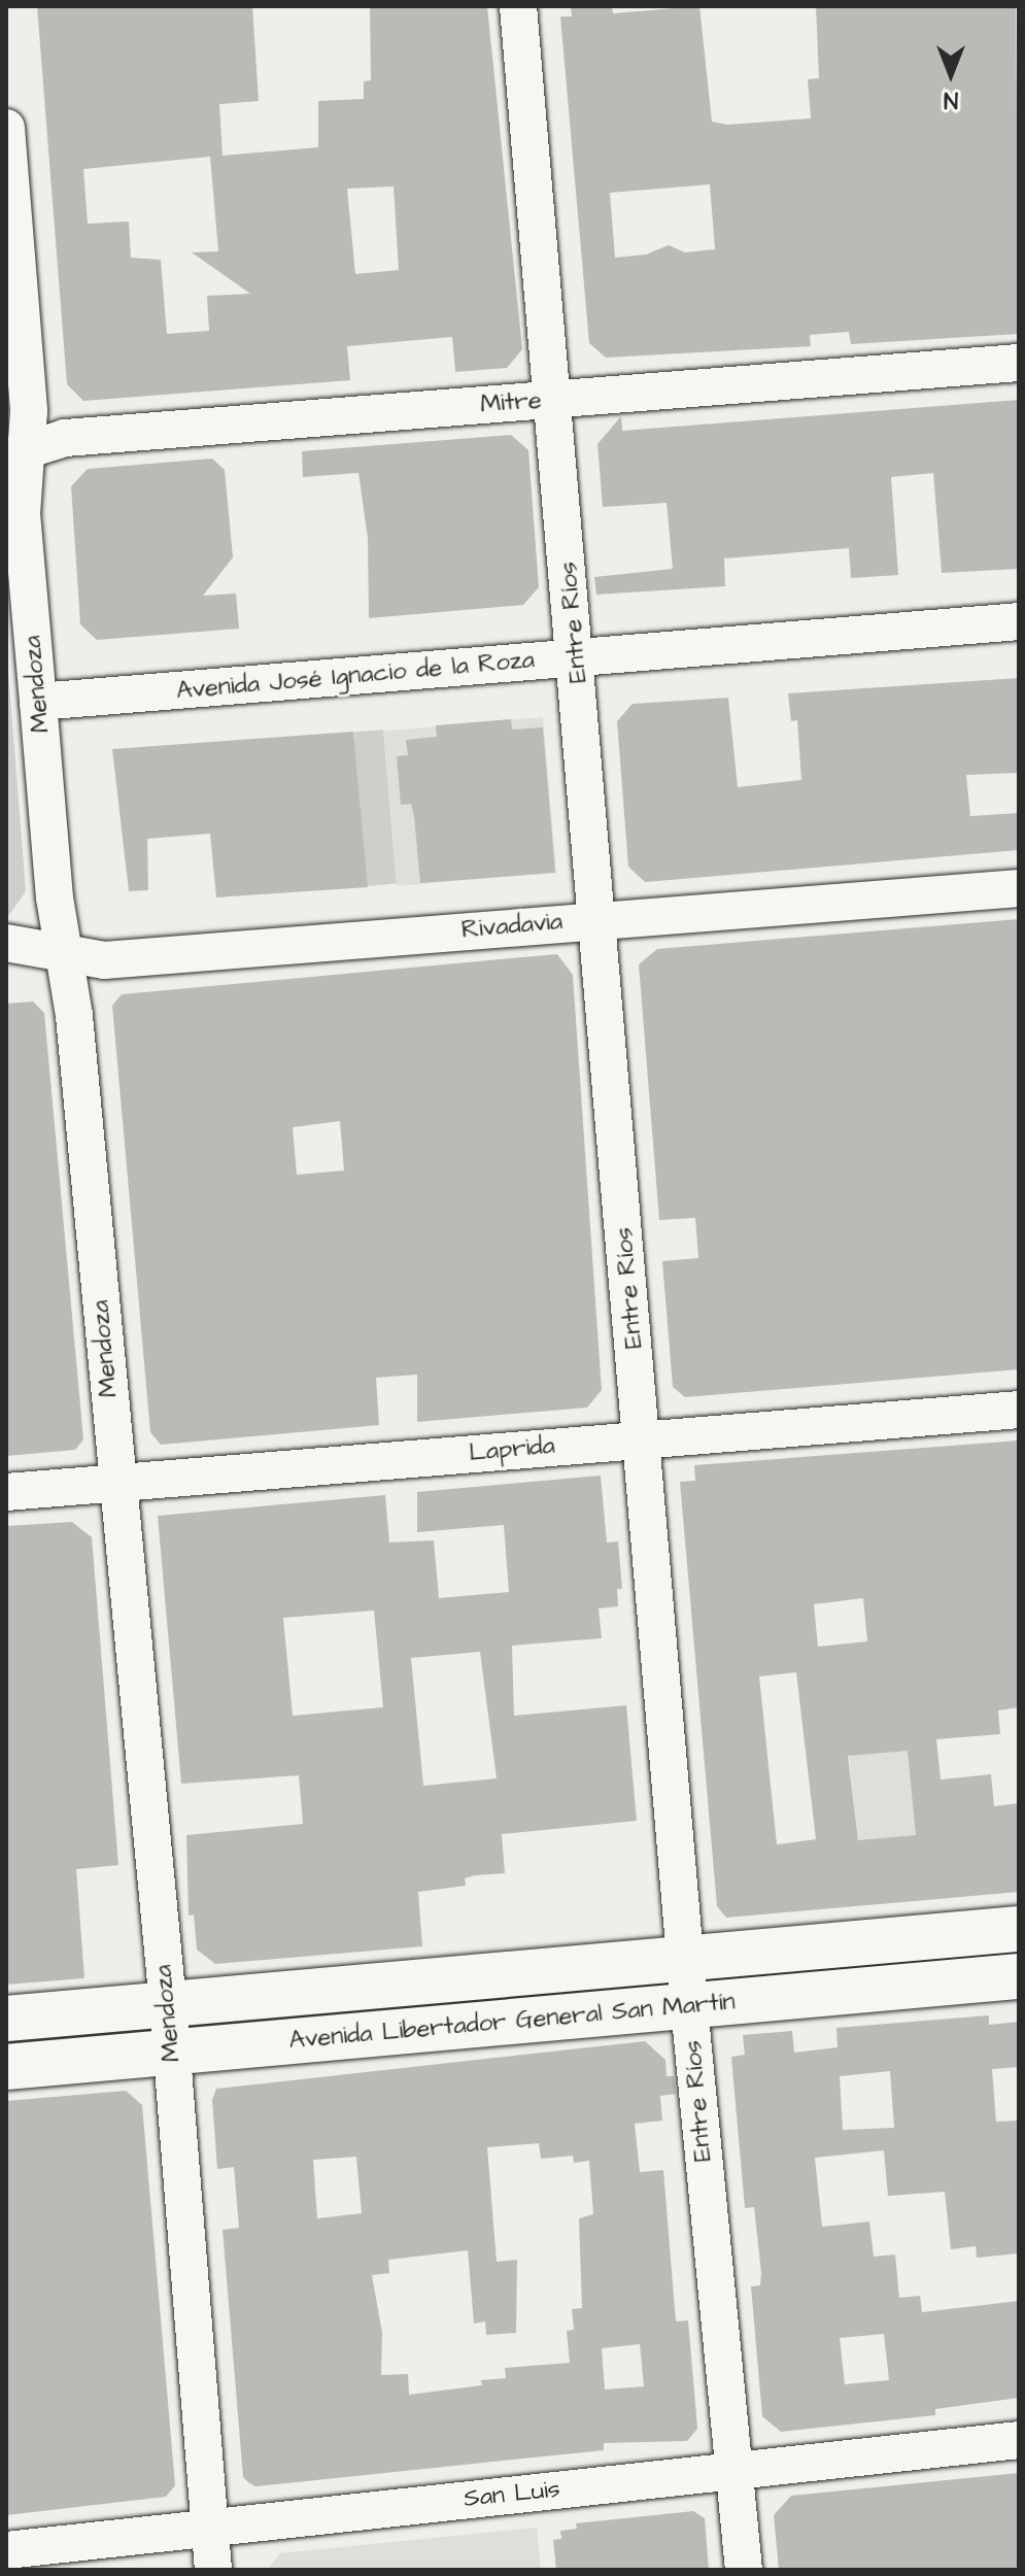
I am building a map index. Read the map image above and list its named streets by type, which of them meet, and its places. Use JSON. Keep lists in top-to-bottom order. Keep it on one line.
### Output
{"streets":{"main road":["Avenida Libertador General San Martín"],"street":["Mitre","Entre Ríos","Avenida José Ignacio de la Roza","Mendoza","Rivadavia","Laprida","San Luis"]},"crossings":[["Mitre","Entre Ríos"],["Mitre","Mendoza"],["Entre Ríos","Avenida José Ignacio de la Roza"],["Entre Ríos","Rivadavia"],["Entre Ríos","Laprida"],["Entre Ríos","Avenida Libertador General San Martín"],["Entre Ríos","San Luis"],["Avenida José Ignacio de la Roza","Mendoza"],["Mendoza","Rivadavia"],["Mendoza","Laprida"],["Mendoza","Avenida Libertador General San Martín"],["Mendoza","San Luis"]],"north":"bottom"}
